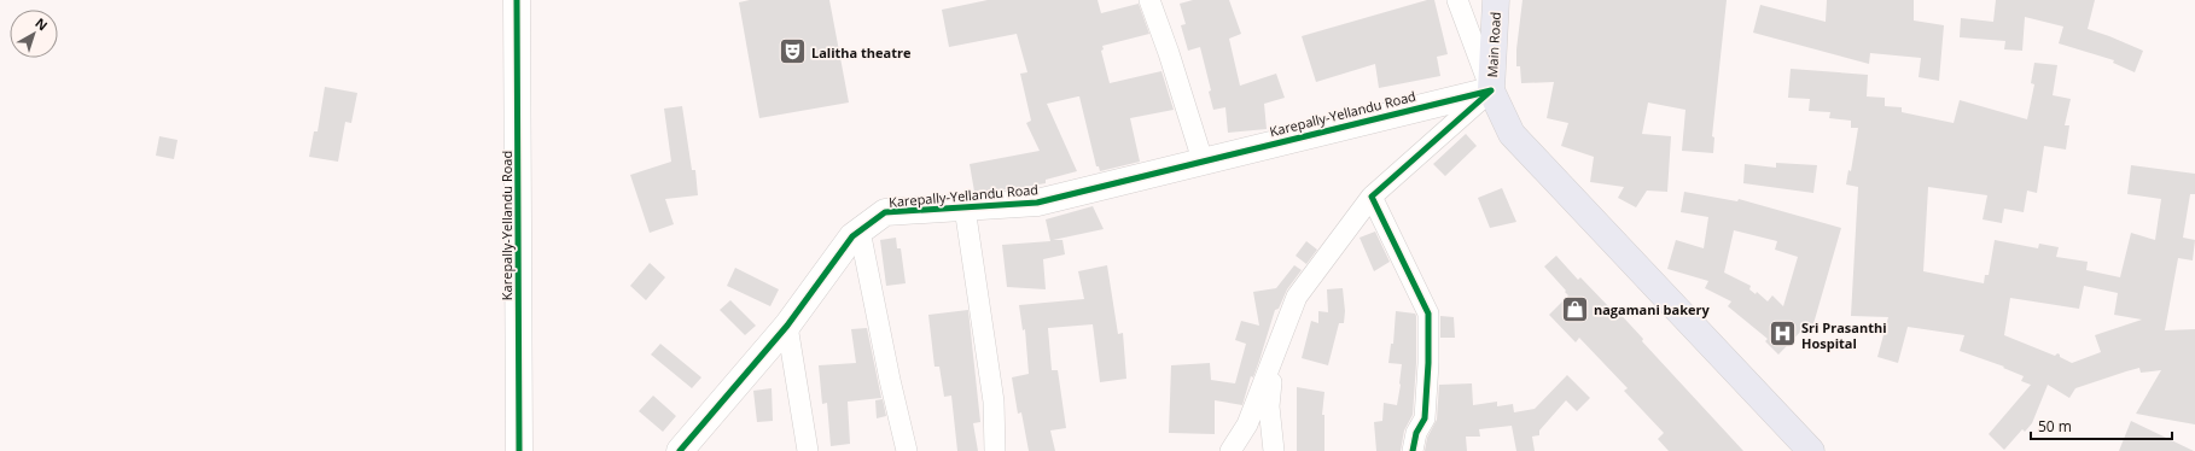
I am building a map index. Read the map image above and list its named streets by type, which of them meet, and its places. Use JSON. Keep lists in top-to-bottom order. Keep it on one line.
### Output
{"streets":{"highway":["Main Road"],"street":["Karepally-Yellandu Road"]},"crossings":[["Main Road","Karepally-Yellandu Road"]],"places":{"theatre":["Lalitha theatre"],"shop":["nagamani bakery"],"hospital":["Sri Prasanthi Hospital"]},"scale_bar":"50 m","north":"top right"}
